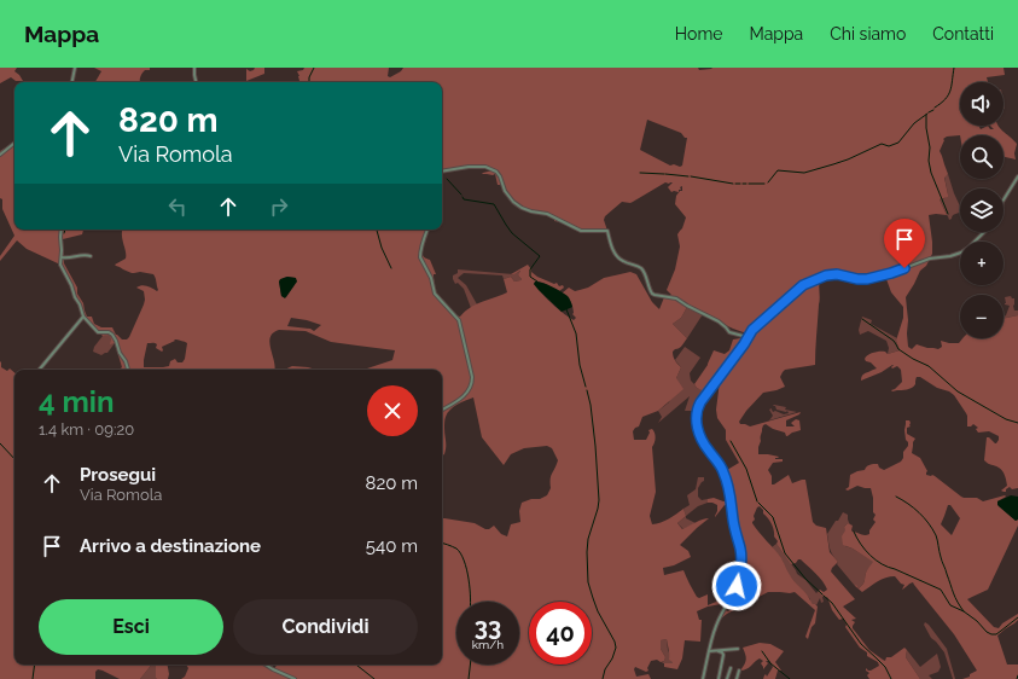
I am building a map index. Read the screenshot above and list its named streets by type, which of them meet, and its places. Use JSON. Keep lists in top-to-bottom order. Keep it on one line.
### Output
{"page":{"header":"Mappa","nav":["Home","Mappa","Chi siamo","Contatti"],"map_buttons":["+","−"],"turn":["820 m","Via Romola"],"heading":["4 min","1.4 km · 09:20"],"list":[{"name":"Prosegui","note":"Via Romola","value":"820 m"},{"name":"Arrivo a destinazione","value":"540 m"}],"buttons":["Esci","Condividi"],"speed":"33 km/h","limit":"40"}}
